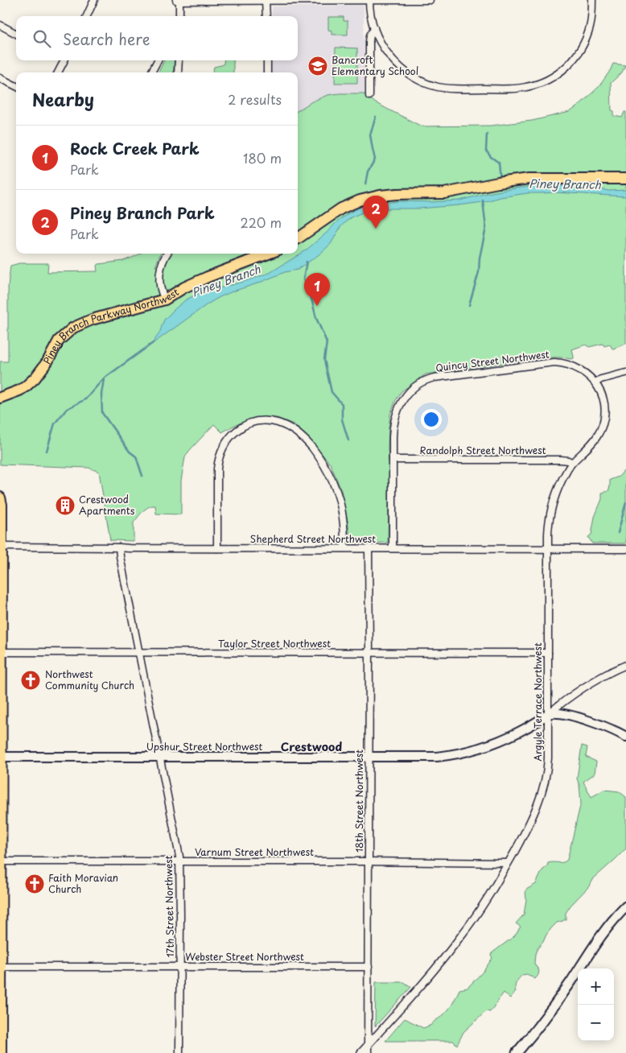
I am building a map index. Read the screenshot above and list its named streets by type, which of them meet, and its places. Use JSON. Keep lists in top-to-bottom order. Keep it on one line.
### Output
{"streets":{"main road":["Piney Branch Parkway Northwest"],"street":["Quincy Street Northwest","Randolph Street Northwest","Shepherd Street Northwest","Taylor Street Northwest","Argyle Terrace Northwest","Upshur Street Northwest","18th Street Northwest","Varnum Street Northwest","17th Street Northwest","Webster Street Northwest"]},"crossings":[["Quincy Street Northwest","Randolph Street Northwest"],["Quincy Street Northwest","Argyle Terrace Northwest"],["Randolph Street Northwest","Argyle Terrace Northwest"],["Shepherd Street Northwest","Argyle Terrace Northwest"],["Shepherd Street Northwest","18th Street Northwest"],["Shepherd Street Northwest","17th Street Northwest"],["Taylor Street Northwest","Argyle Terrace Northwest"],["Taylor Street Northwest","18th Street Northwest"],["Taylor Street Northwest","17th Street Northwest"],["Argyle Terrace Northwest","Upshur Street Northwest"],["Argyle Terrace Northwest","18th Street Northwest"],["Argyle Terrace Northwest","Varnum Street Northwest"],["Upshur Street Northwest","18th Street Northwest"],["Upshur Street Northwest","17th Street Northwest"],["18th Street Northwest","Varnum Street Northwest"],["18th Street Northwest","Webster Street Northwest"],["Varnum Street Northwest","17th Street Northwest"],["17th Street Northwest","Webster Street Northwest"]],"districts":["Crestwood"],"water":["Piney Branch"],"places":{"school or university":["Bancroft Elementary School"],"building":["Crestwood Apartments"],"church":["Northwest Community Church","Faith Moravian Church"]},"page":{"search":"Search here","heading":["Nearby","2 results"],"list":[{"mark":"1","name":"Rock Creek Park","note":"Park","value":"180 m"},{"mark":"2","name":"Piney Branch Park","note":"Park","value":"220 m"}],"pins":["2","1"],"map_buttons":["+","−"]}}
